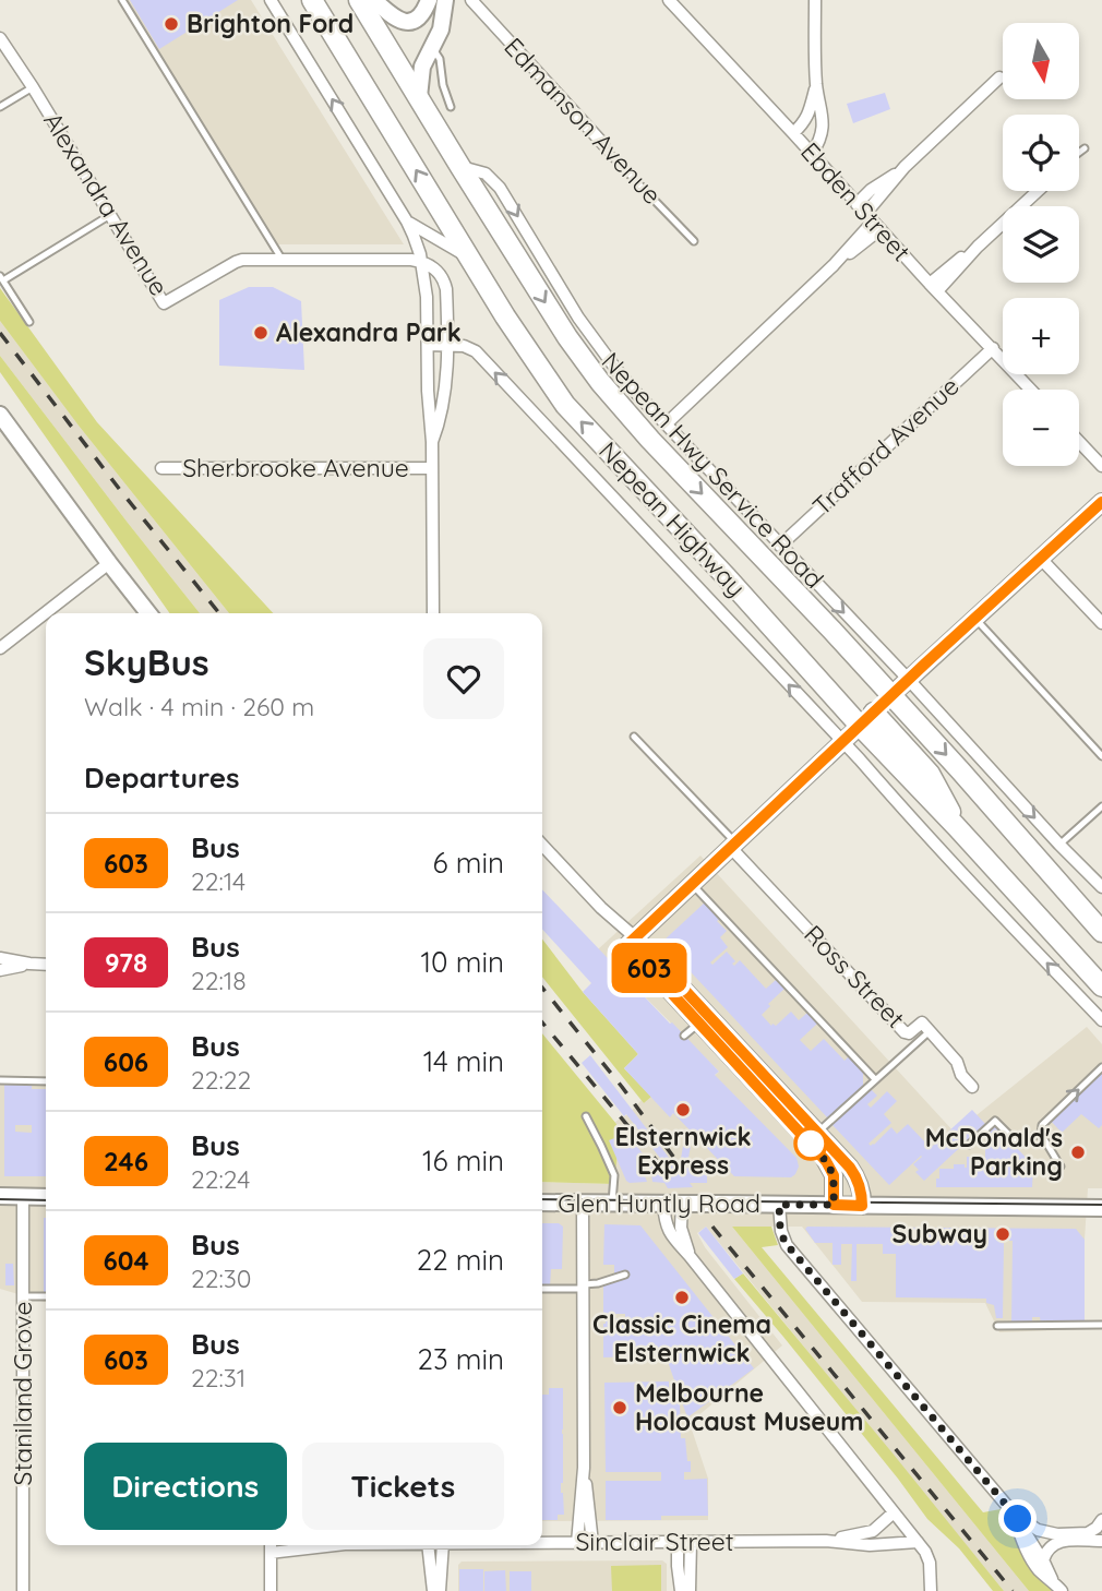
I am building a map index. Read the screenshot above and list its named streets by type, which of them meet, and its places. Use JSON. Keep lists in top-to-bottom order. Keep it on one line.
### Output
{"streets":{"highway":["Nepean Highway"],"street":["Edmanson Avenue","Ebden Street","Alexandra Avenue","Trafford Avenue","Sherbrooke Avenue","Nepean Hwy Service Road","Ross Street","Glen Huntly Road","Staniland Grove","Sinclair Street"]},"crossings":[["Ebden Street","Trafford Avenue"],["Trafford Avenue","Nepean Hwy Service Road"],["Nepean Hwy Service Road","Nepean Highway"]],"places":["Brighton Ford","Alexandra Park","Elsternwick Express","McDonald's Parking","Subway","Classic Cinema Elsternwick","Melbourne Holocaust Museum"],"lines":["bus line 603"],"north":"bottom","page":{"on_map":"603","map_buttons":["+","−"],"heading":[["SkyBus","Walk · 4 min · 260 m"],"Departures"],"list":[{"mark":"603","name":"Bus","note":"22:14","value":"6 min"},{"mark":"978","name":"Bus","note":"22:18","value":"10 min"},{"mark":"606","name":"Bus","note":"22:22","value":"14 min"},{"mark":"246","name":"Bus","note":"22:24","value":"16 min"},{"mark":"604","name":"Bus","note":"22:30","value":"22 min"},{"mark":"603","name":"Bus","note":"22:31","value":"23 min"}],"buttons":["Directions","Tickets"]}}
